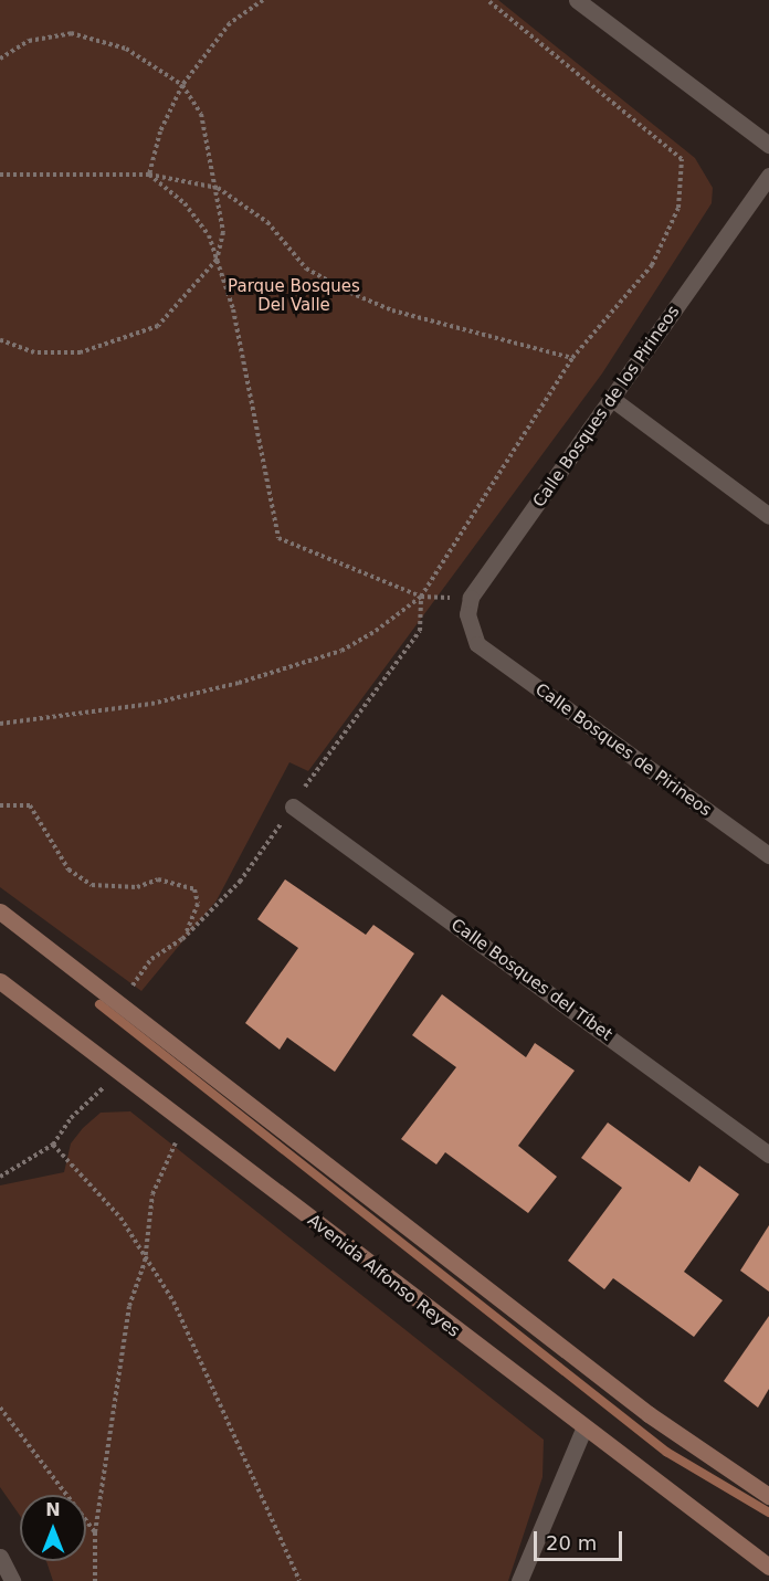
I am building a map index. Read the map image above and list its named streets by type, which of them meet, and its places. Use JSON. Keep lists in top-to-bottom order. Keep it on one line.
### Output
{"streets":{"main road":["Avenida Alfonso Reyes"],"street":["Calle Bosques de los Pirineos","Calle Bosques de Pirineos","Calle Bosques del Tíbet"]},"crossings":[["Calle Bosques de los Pirineos","Calle Bosques de Pirineos"]],"parks":["Parque Bosques Del Valle"],"scale_bar":"20 m","north":"top"}
